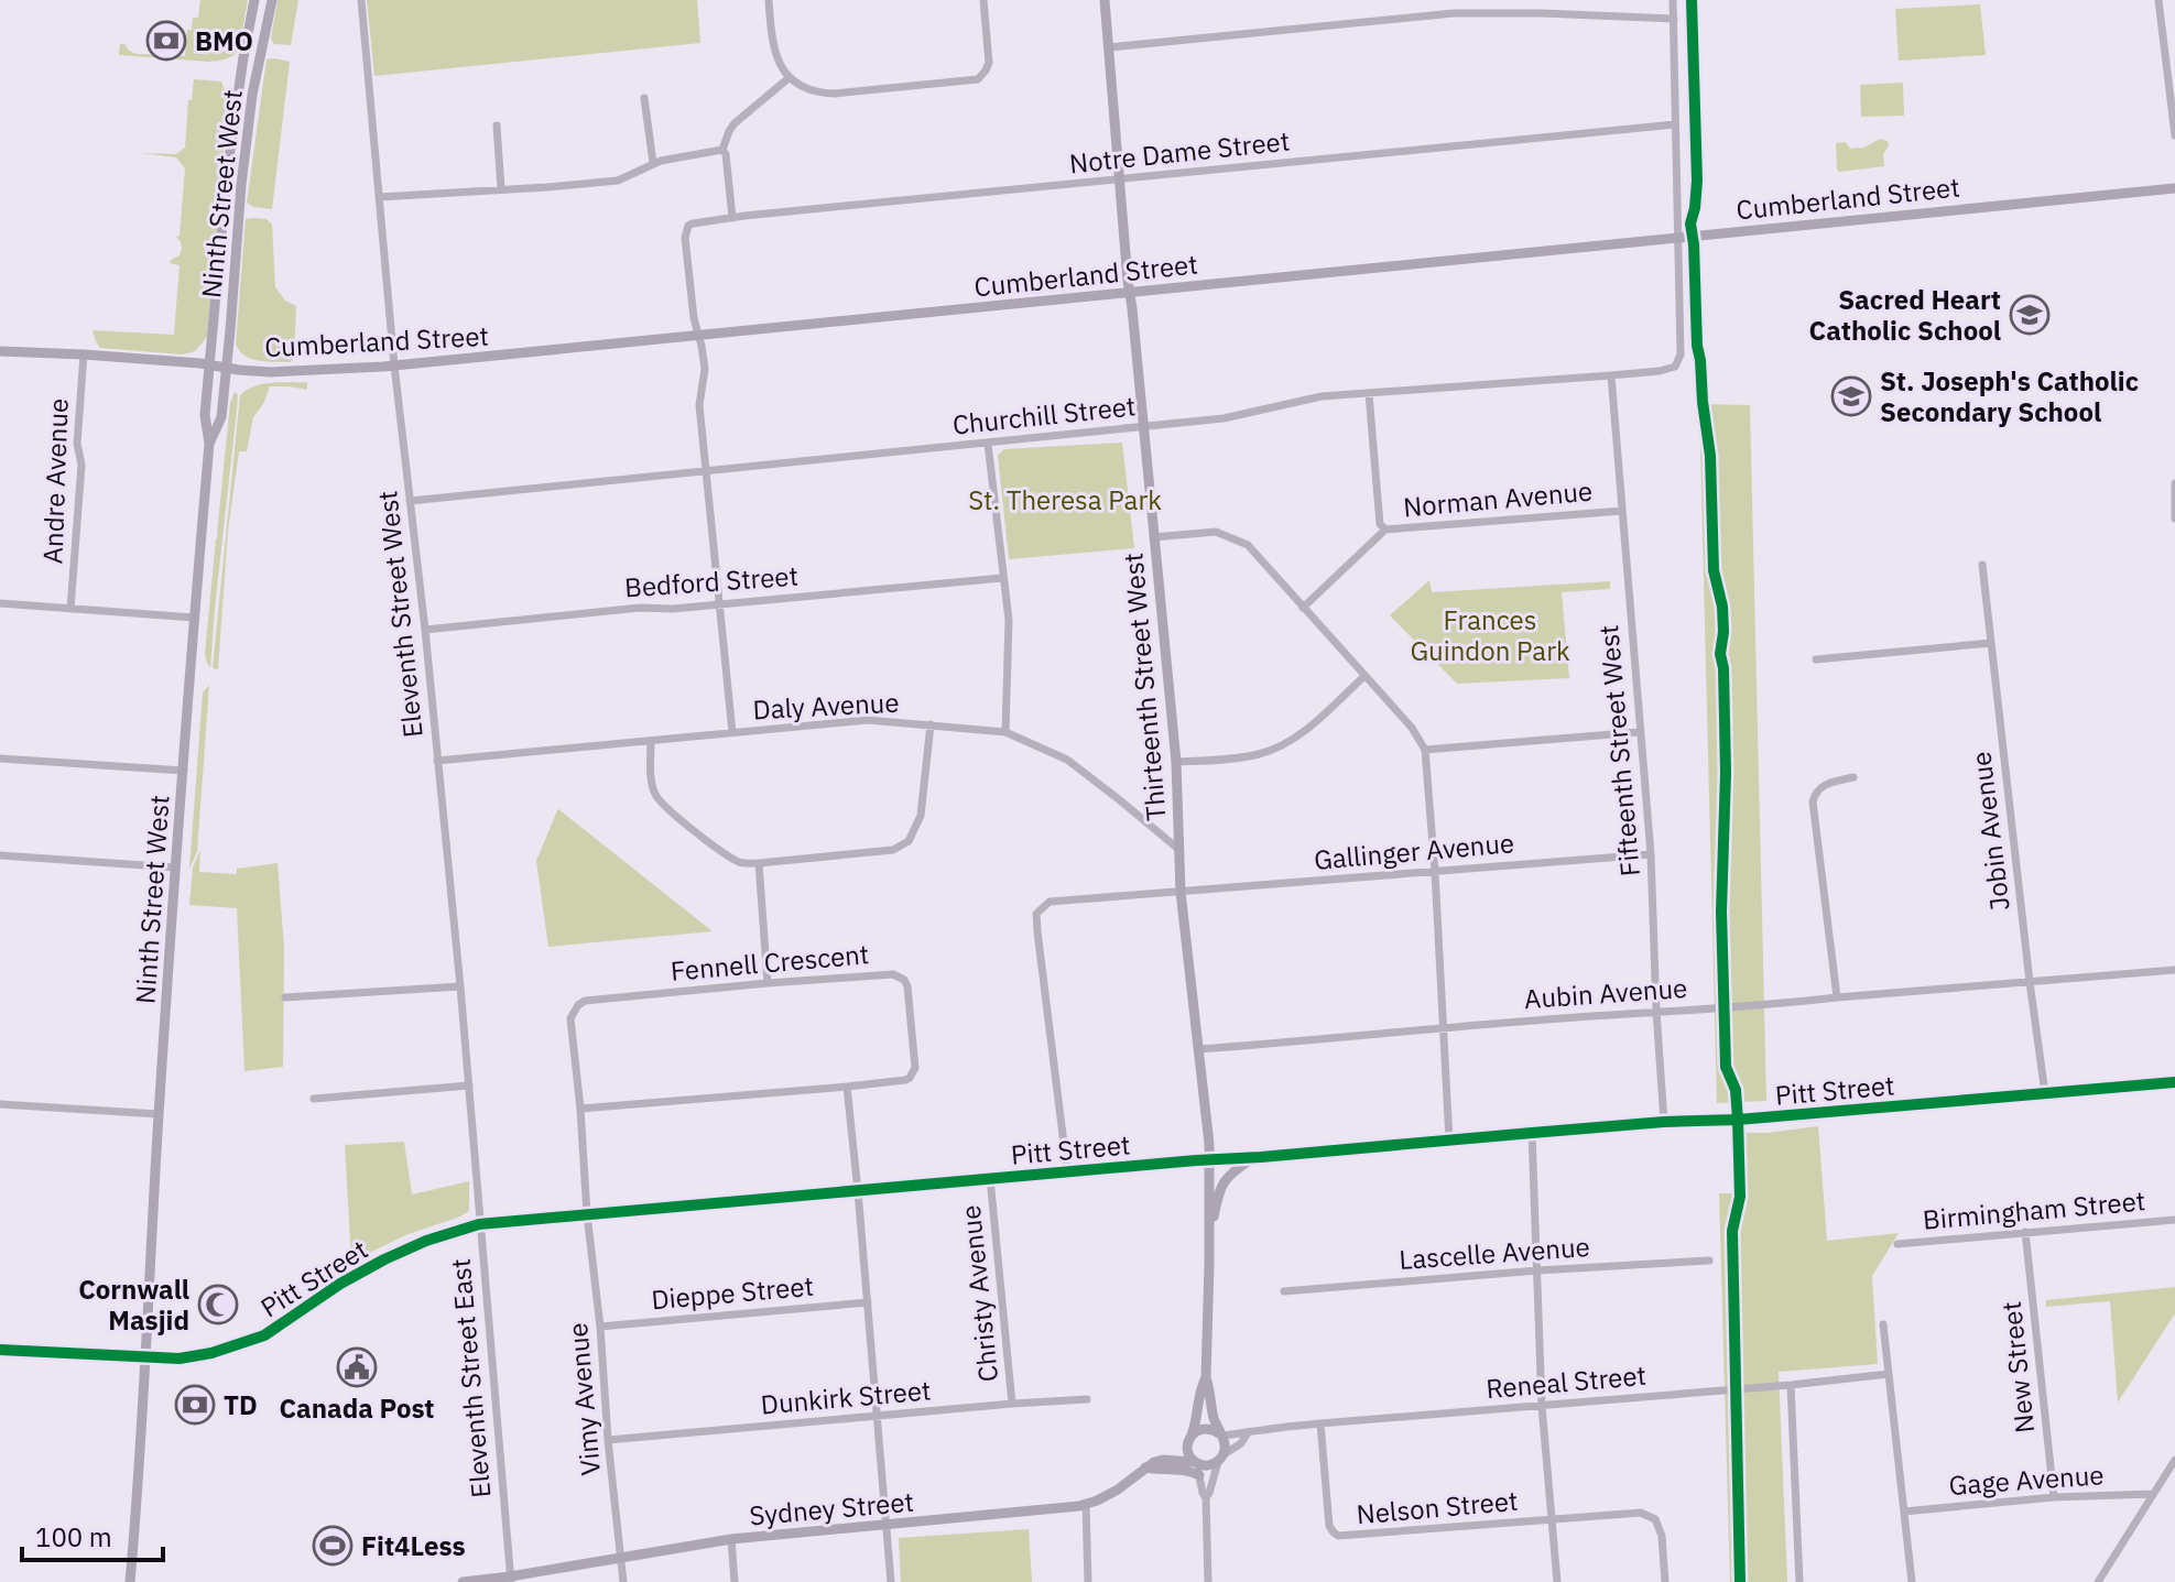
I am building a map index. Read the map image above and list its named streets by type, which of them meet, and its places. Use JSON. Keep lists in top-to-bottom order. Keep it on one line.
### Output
{"streets":{"street":["Notre Dame Street","Ninth Street West","Cumberland Street","Churchill Street","Andre Avenue","Norman Avenue","Bedford Street","Eleventh Street West","Thirteenth Street West","Daly Avenue","Fifteenth Street West","Jobin Avenue","Gallinger Avenue","Fennell Crescent","Aubin Avenue","Pitt Street","Birmingham Street","Lascelle Avenue","Dieppe Street","Christy Avenue","New Street","Eleventh Street East","Reneal Street","Dunkirk Street","Vimy Avenue","Gage Avenue","Nelson Street","Sydney Street"]},"crossings":[["Notre Dame Street","Cumberland Street"],["Notre Dame Street","Thirteenth Street West"],["Ninth Street West","Cumberland Street"],["Ninth Street West","Pitt Street"],["Cumberland Street","Churchill Street"],["Cumberland Street","Andre Avenue"],["Cumberland Street","Eleventh Street West"],["Cumberland Street","Thirteenth Street West"],["Churchill Street","Eleventh Street West"],["Churchill Street","Thirteenth Street West"],["Churchill Street","Fifteenth Street West"],["Norman Avenue","Fifteenth Street West"],["Bedford Street","Eleventh Street West"],["Eleventh Street West","Daly Avenue"],["Eleventh Street West","Pitt Street"],["Eleventh Street West","Eleventh Street East"],["Thirteenth Street West","Daly Avenue"],["Thirteenth Street West","Gallinger Avenue"],["Thirteenth Street West","Aubin Avenue"],["Thirteenth Street West","Pitt Street"],["Fifteenth Street West","Gallinger Avenue"],["Fifteenth Street West","Aubin Avenue"],["Fifteenth Street West","Pitt Street"],["Jobin Avenue","Aubin Avenue"],["Jobin Avenue","Pitt Street"],["Gallinger Avenue","Pitt Street"],["Fennell Crescent","Pitt Street"],["Fennell Crescent","Vimy Avenue"],["Pitt Street","Christy Avenue"],["Pitt Street","Eleventh Street East"],["Pitt Street","Vimy Avenue"],["Birmingham Street","New Street"],["Dieppe Street","Vimy Avenue"],["Christy Avenue","Dunkirk Street"],["New Street","Gage Avenue"],["Eleventh Street East","Sydney Street"],["Reneal Street","Nelson Street"],["Reneal Street","Sydney Street"],["Dunkirk Street","Vimy Avenue"],["Vimy Avenue","Sydney Street"]],"parks":["St. Theresa Park","Frances Guindon Park"],"places":{"bank":["BMO","TD"],"school or university":["Sacred Heart Catholic School","St. Joseph's Catholic Secondary School"],"mosque":["Cornwall Masjid"],"public building":["Canada Post"],"sports":["Fit4Less"]},"scale_bar":"100 m"}
